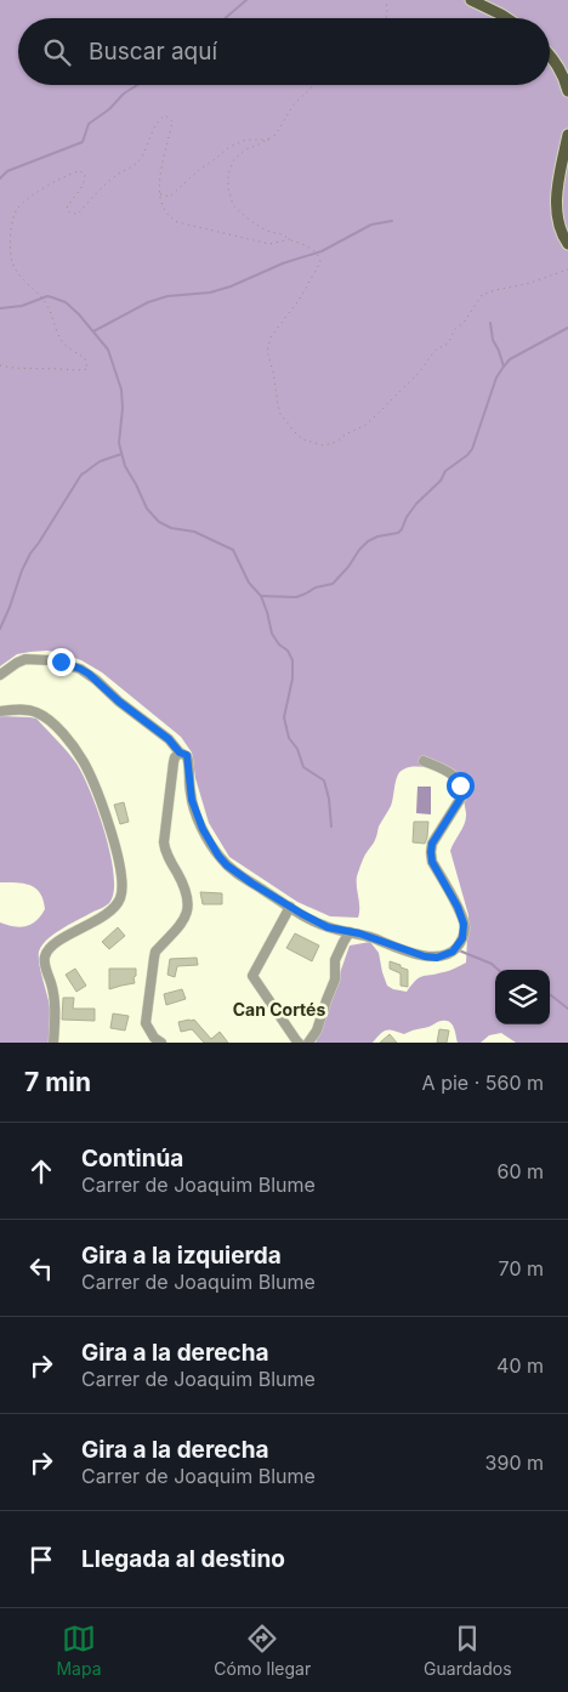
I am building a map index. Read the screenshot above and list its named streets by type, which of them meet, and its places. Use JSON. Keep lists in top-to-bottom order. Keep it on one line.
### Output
{"districts":["Can Cortés"],"page":{"search":"Buscar aquí","heading":["7 min","A pie · 560 m"],"list":[["Continúa","Carrer de Joaquim Blume","60 m"],["Gira a la izquierda","Carrer de Joaquim Blume","70 m"],["Gira a la derecha","Carrer de Joaquim Blume","40 m"],["Gira a la derecha","Carrer de Joaquim Blume","390 m"],"Llegada al destino"],"nav":["Mapa","Cómo llegar","Guardados"]}}
